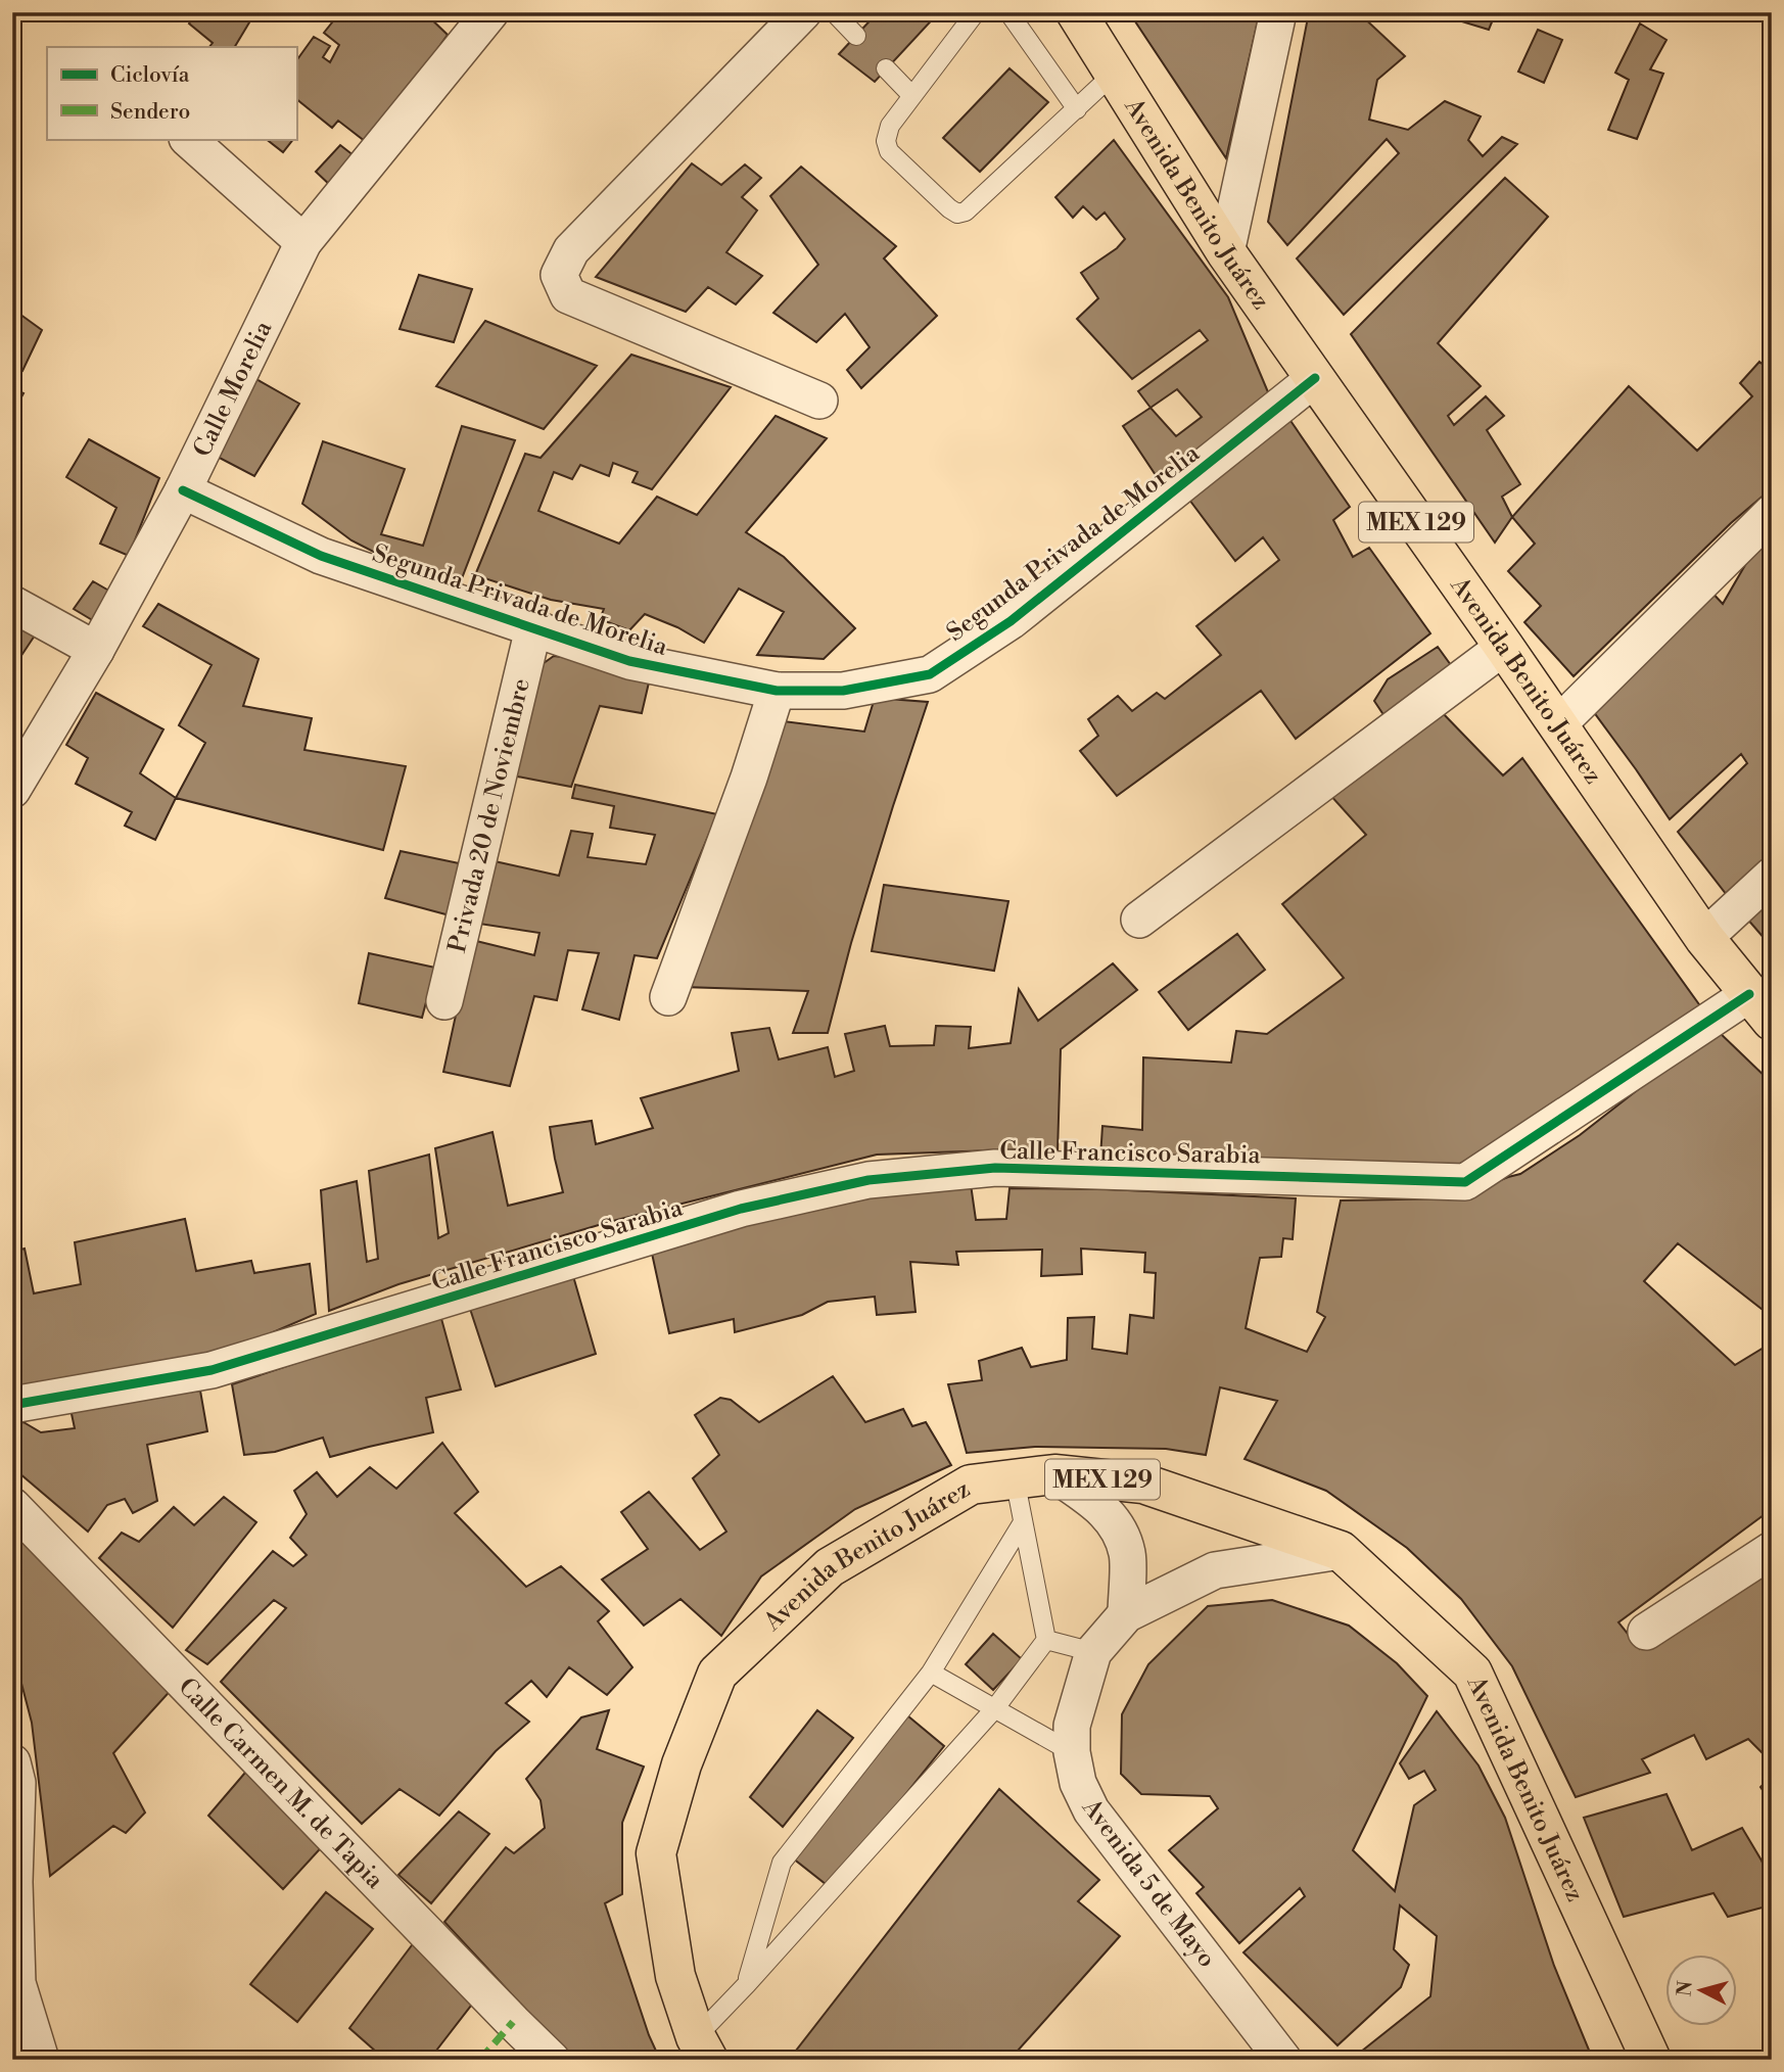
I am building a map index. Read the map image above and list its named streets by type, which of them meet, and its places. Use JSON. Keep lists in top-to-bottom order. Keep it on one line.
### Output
{"streets":{"main road":["Avenida Benito Juárez","MEX 129"],"street":["Calle Morelia","Segunda Privada de Morelia","Privada 20 de Noviembre","Calle Francisco Sarabia","Calle Carmen M. de Tapia","Avenida 5 de Mayo"]},"crossings":[["Avenida Benito Juárez","Segunda Privada de Morelia"],["Avenida Benito Juárez","Calle Francisco Sarabia"],["Avenida Benito Juárez","Avenida 5 de Mayo"],["Calle Morelia","Segunda Privada de Morelia"],["Segunda Privada de Morelia","Privada 20 de Noviembre"]],"legend":["Ciclovía","Sendero"],"north":"left"}
